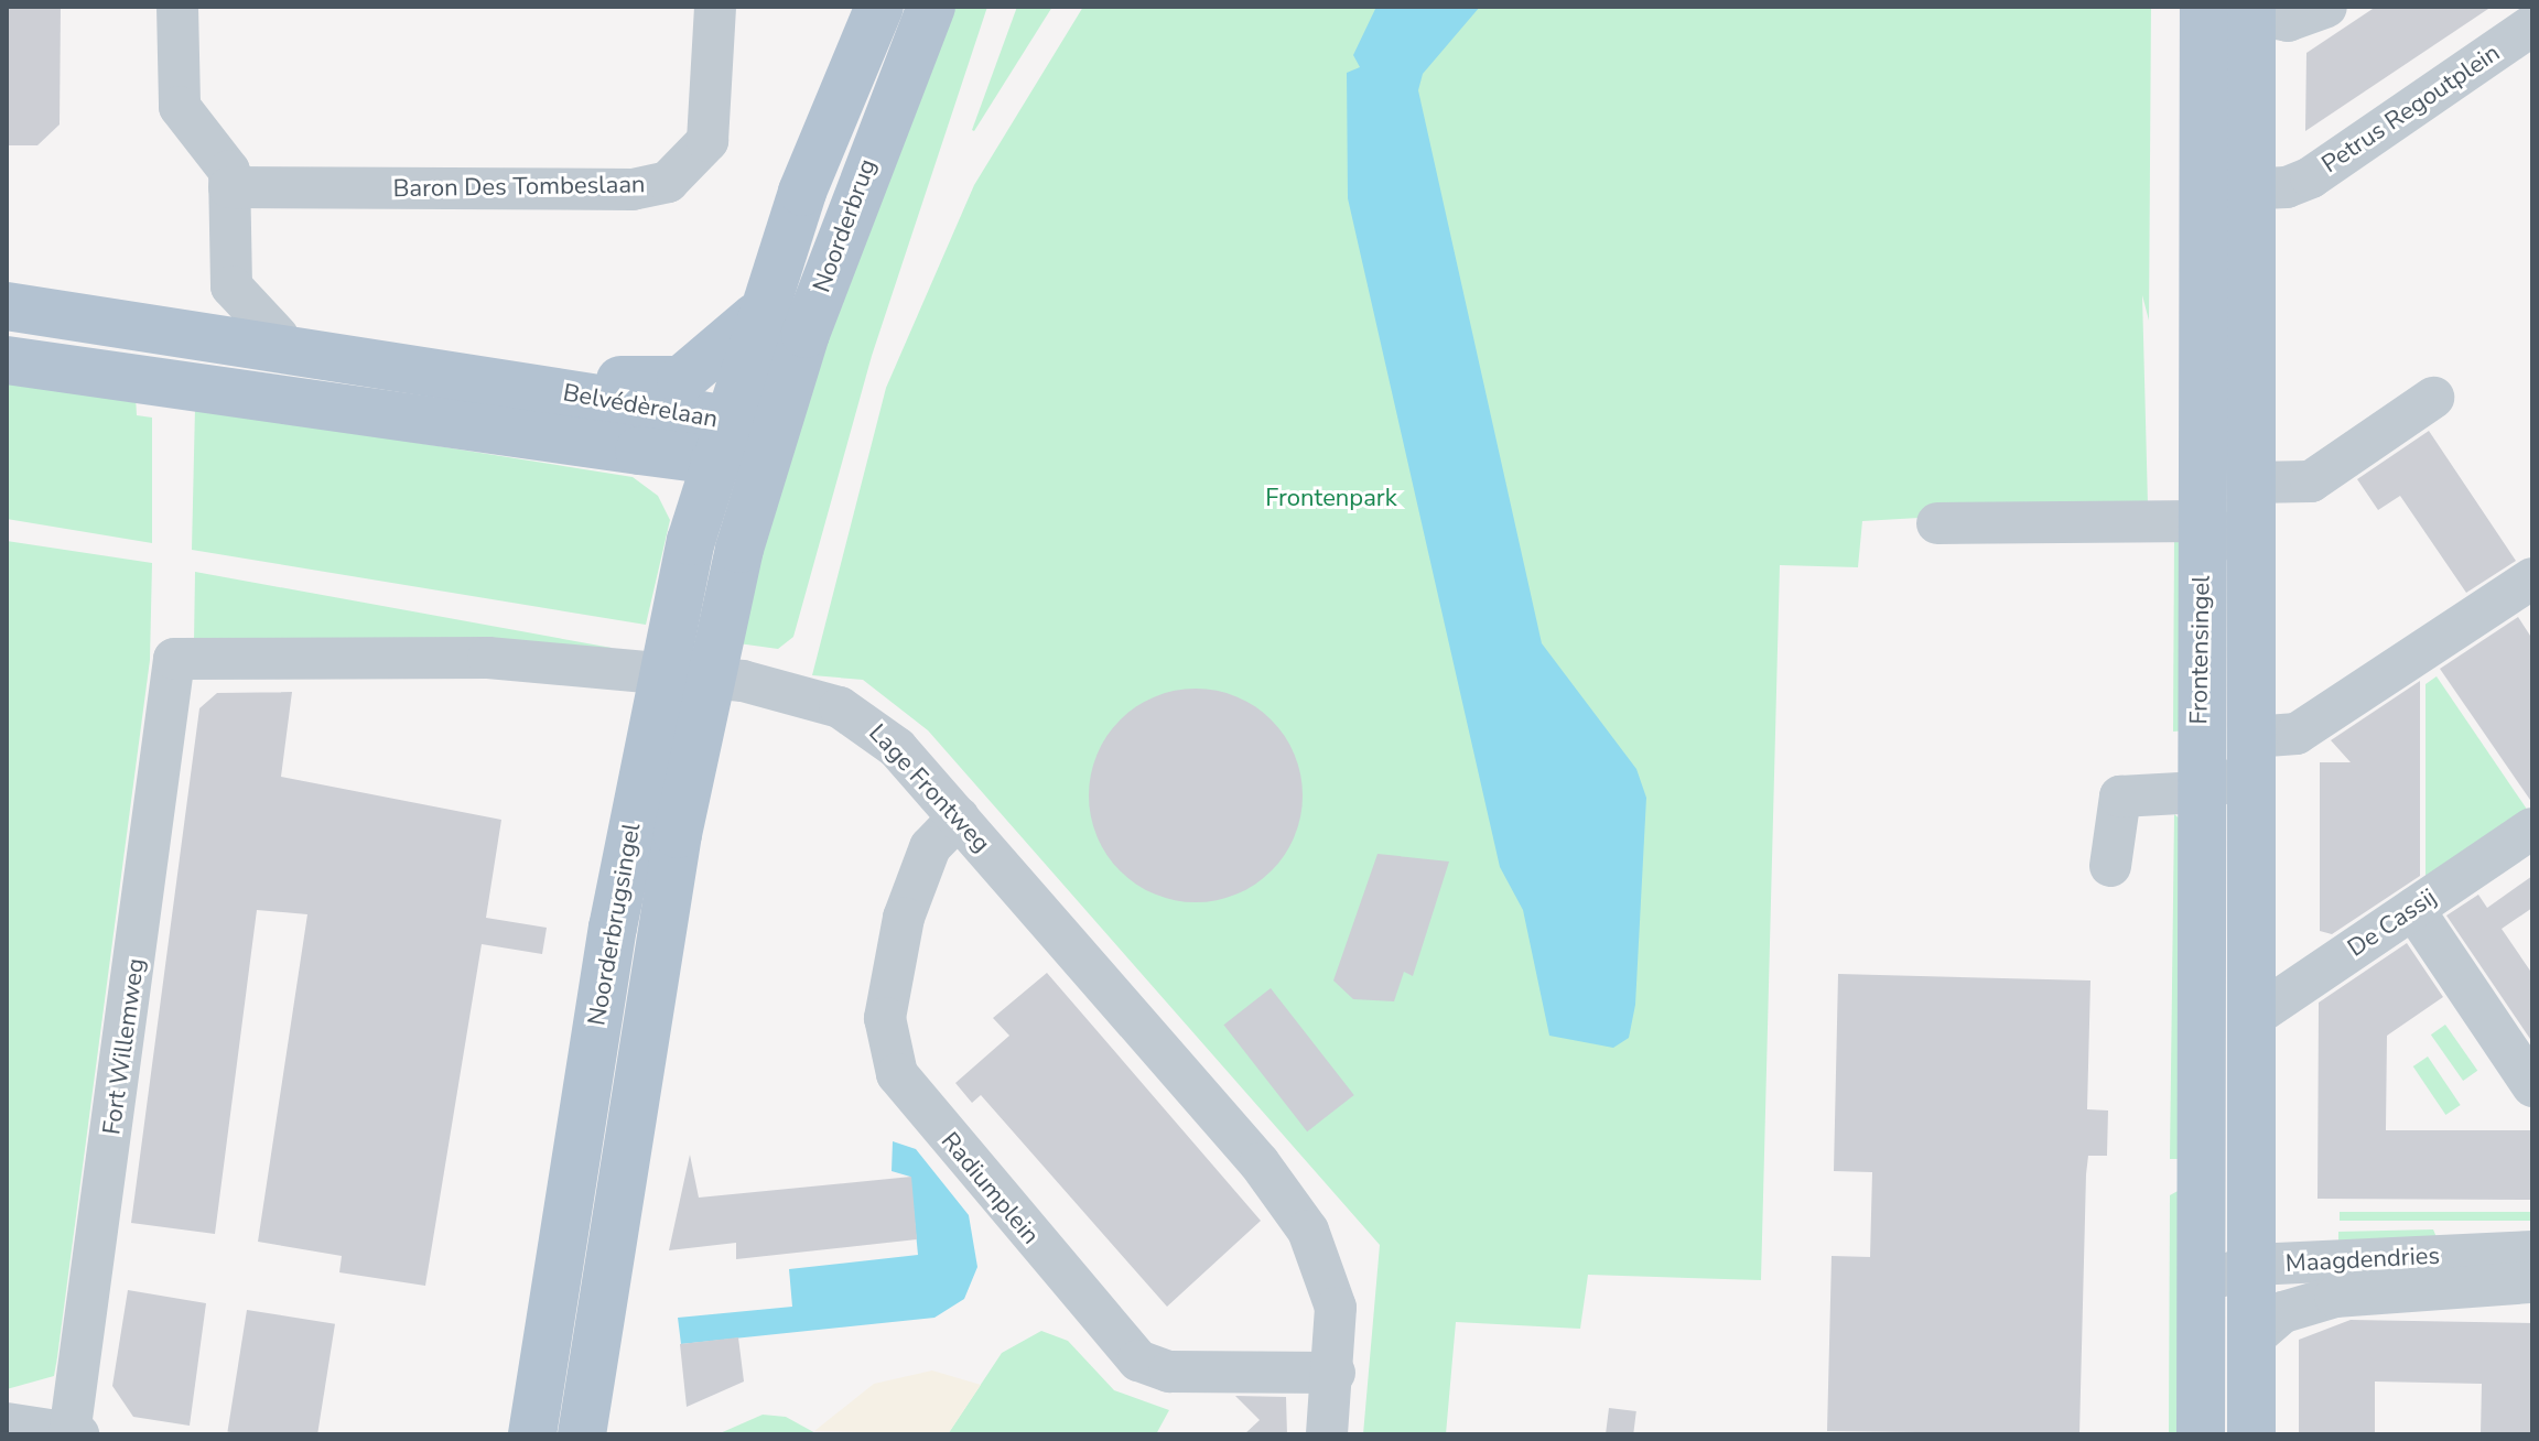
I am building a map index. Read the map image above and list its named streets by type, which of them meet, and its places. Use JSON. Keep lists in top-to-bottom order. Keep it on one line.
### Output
{"streets":{"main road":["Noorderbrug","Belvédèrelaan","Frontensingel","Noorderbrugsingel"],"street":["Petrus Regoutplein","Baron Des Tombeslaan","Lage Frontweg","De Cassij","Fort Willemweg","Radiumplein","Maagdendries"]},"crossings":[["Petrus Regoutplein","Frontensingel"],["Noorderbrug","Belvédèrelaan"],["Noorderbrug","Noorderbrugsingel"],["Belvédèrelaan","Noorderbrugsingel"],["Frontensingel","De Cassij"],["Frontensingel","Maagdendries"],["Lage Frontweg","Fort Willemweg"],["Lage Frontweg","Radiumplein"]],"parks":["Frontenpark"]}
